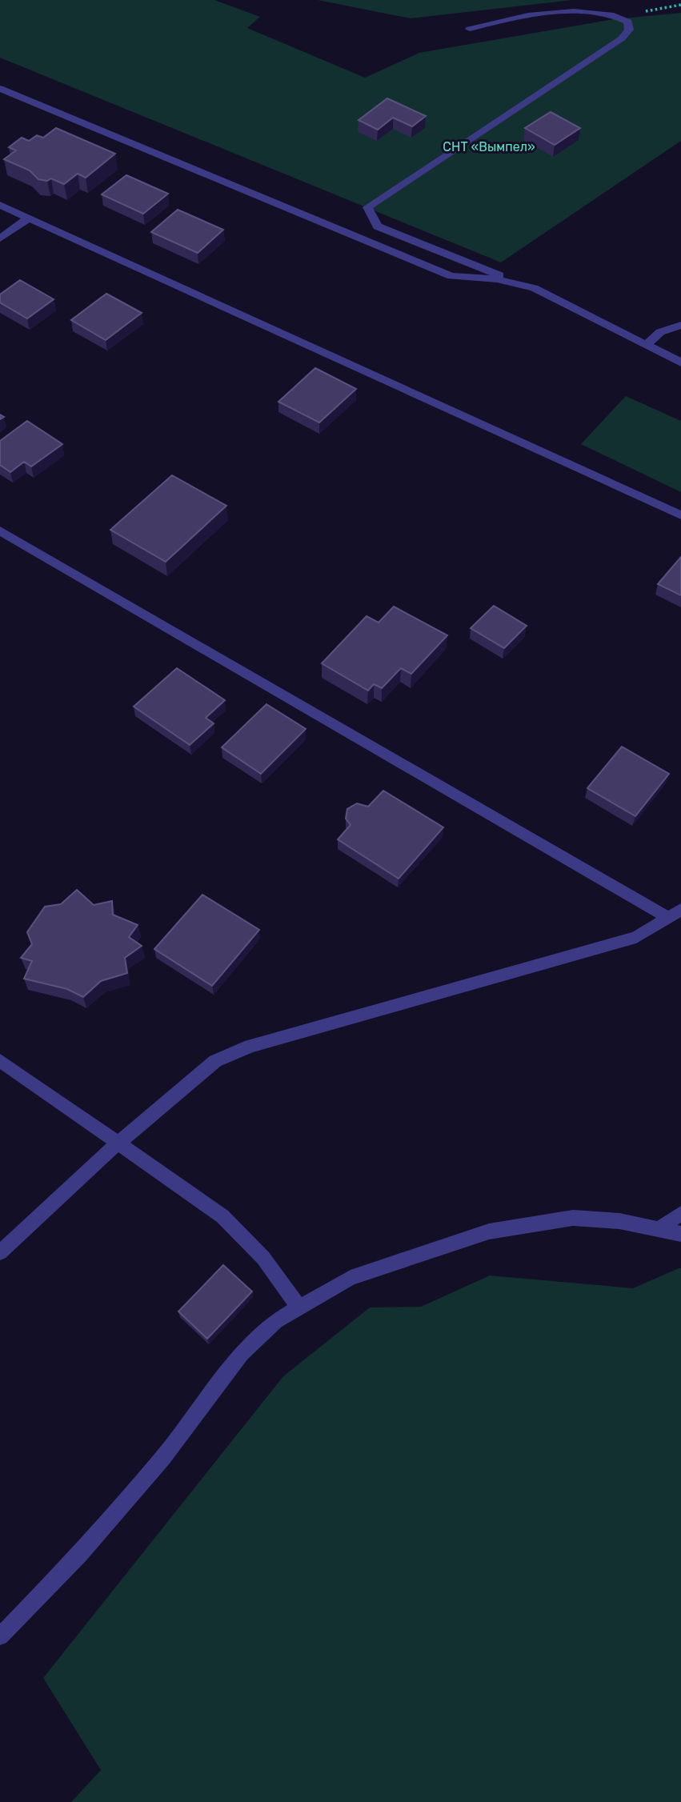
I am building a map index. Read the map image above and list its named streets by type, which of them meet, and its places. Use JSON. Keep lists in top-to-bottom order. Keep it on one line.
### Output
{"parks":["СНТ «Вымпел»"]}
